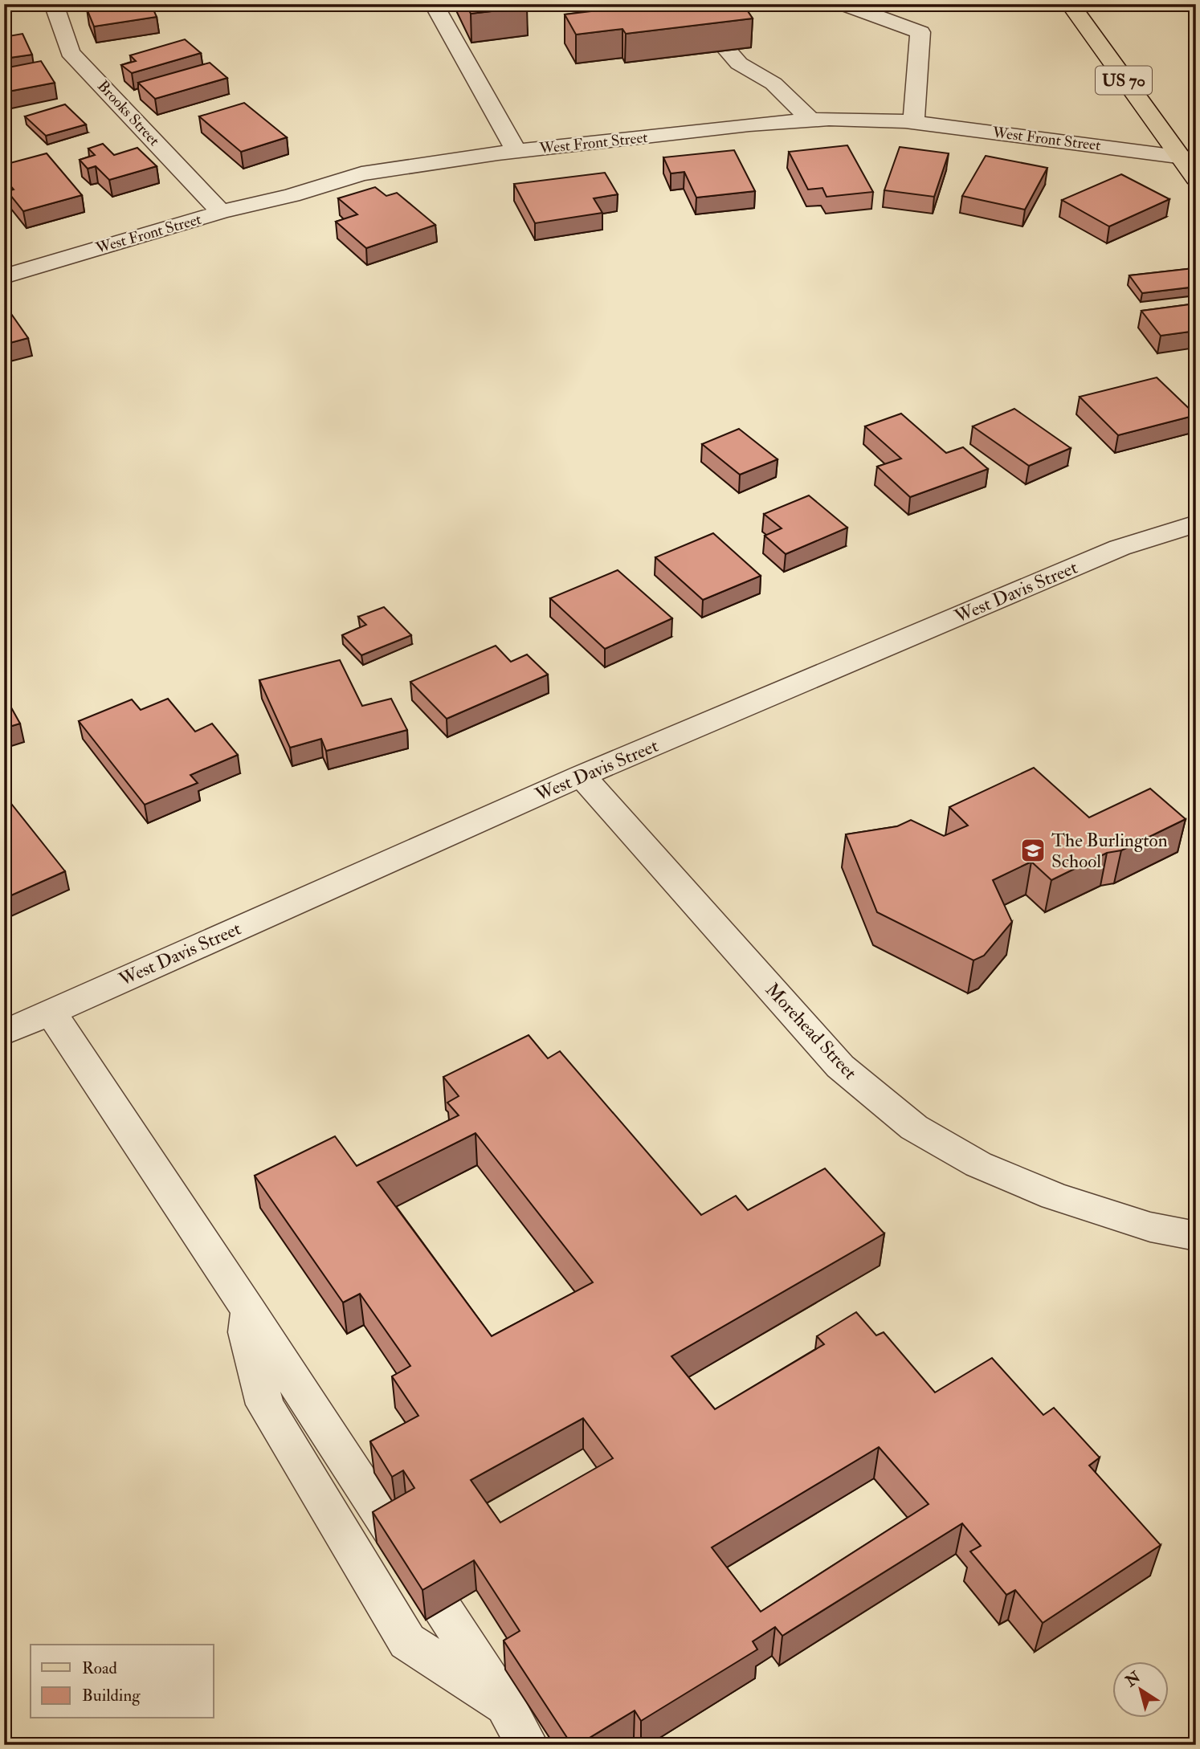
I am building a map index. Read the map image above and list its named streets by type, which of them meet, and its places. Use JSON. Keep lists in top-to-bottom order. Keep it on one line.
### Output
{"streets":{"main road":["US 70"],"street":["Brooks Street","West Front Street","West Davis Street","Morehead Street"]},"crossings":[["US 70","West Front Street"],["Brooks Street","West Front Street"],["West Davis Street","Morehead Street"]],"places":{"school or university":["The Burlington School"]},"legend":["Road","Building"],"north":"top left"}
